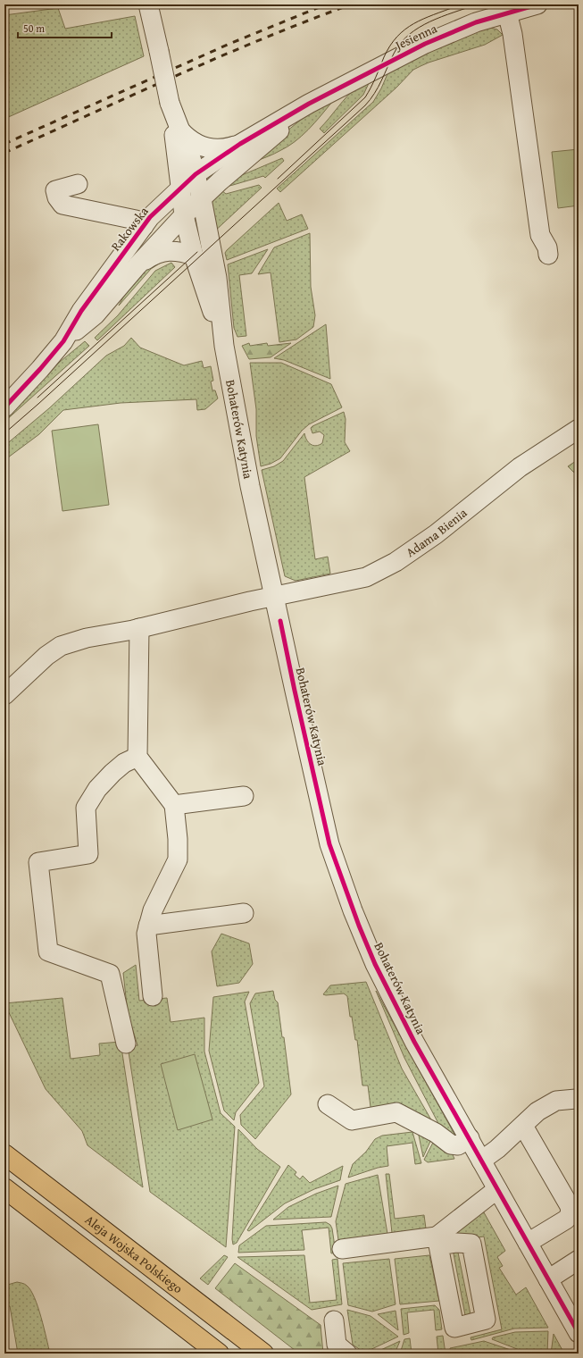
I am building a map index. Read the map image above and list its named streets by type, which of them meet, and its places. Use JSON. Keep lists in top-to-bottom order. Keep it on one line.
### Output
{"streets":{"main road":["Aleja Wojska Polskiego"],"street":["Jesienna","Rakowska","Bohaterów Katynia","Adama Bienia"]},"crossings":[["Jesienna","Rakowska"],["Rakowska","Bohaterów Katynia"],["Bohaterów Katynia","Adama Bienia"]],"scale_bar":"50 m"}
